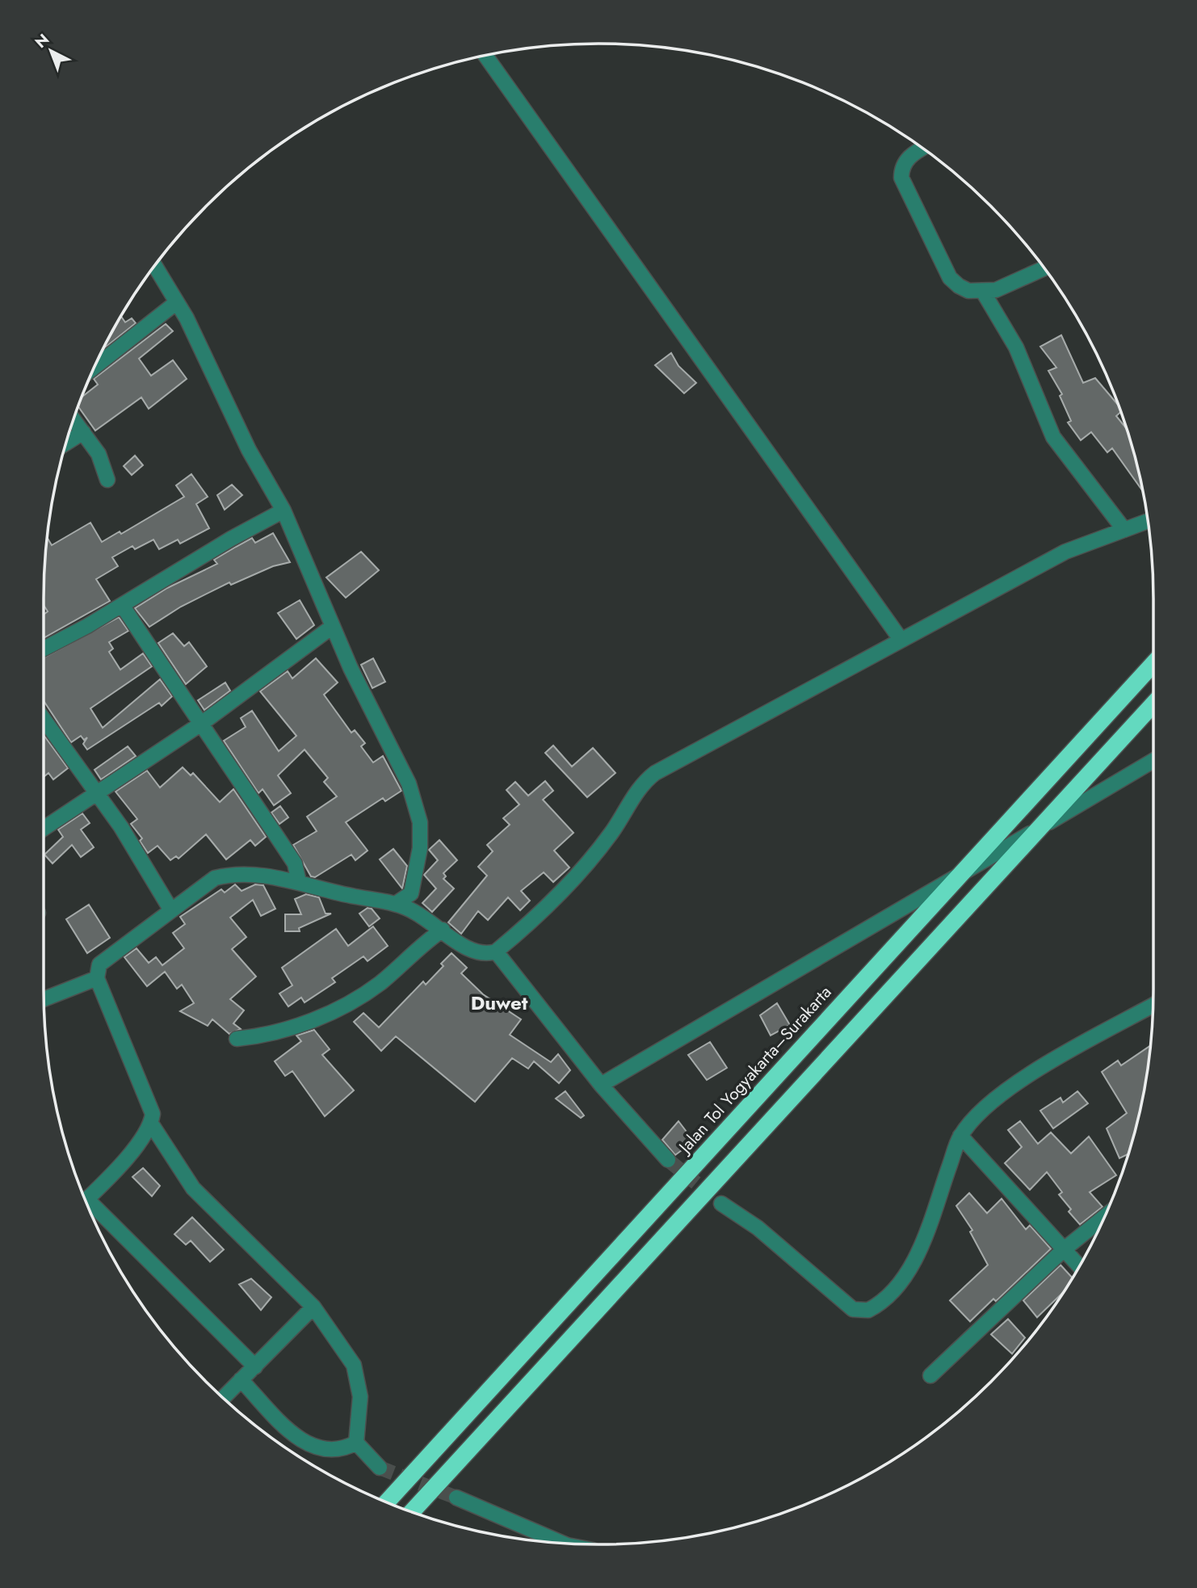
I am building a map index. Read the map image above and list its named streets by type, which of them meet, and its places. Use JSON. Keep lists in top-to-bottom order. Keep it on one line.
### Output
{"streets":{"highway":["Jalan Tol Yogyakarta–Surakarta"]},"districts":["Duwet"],"north":"top left"}
